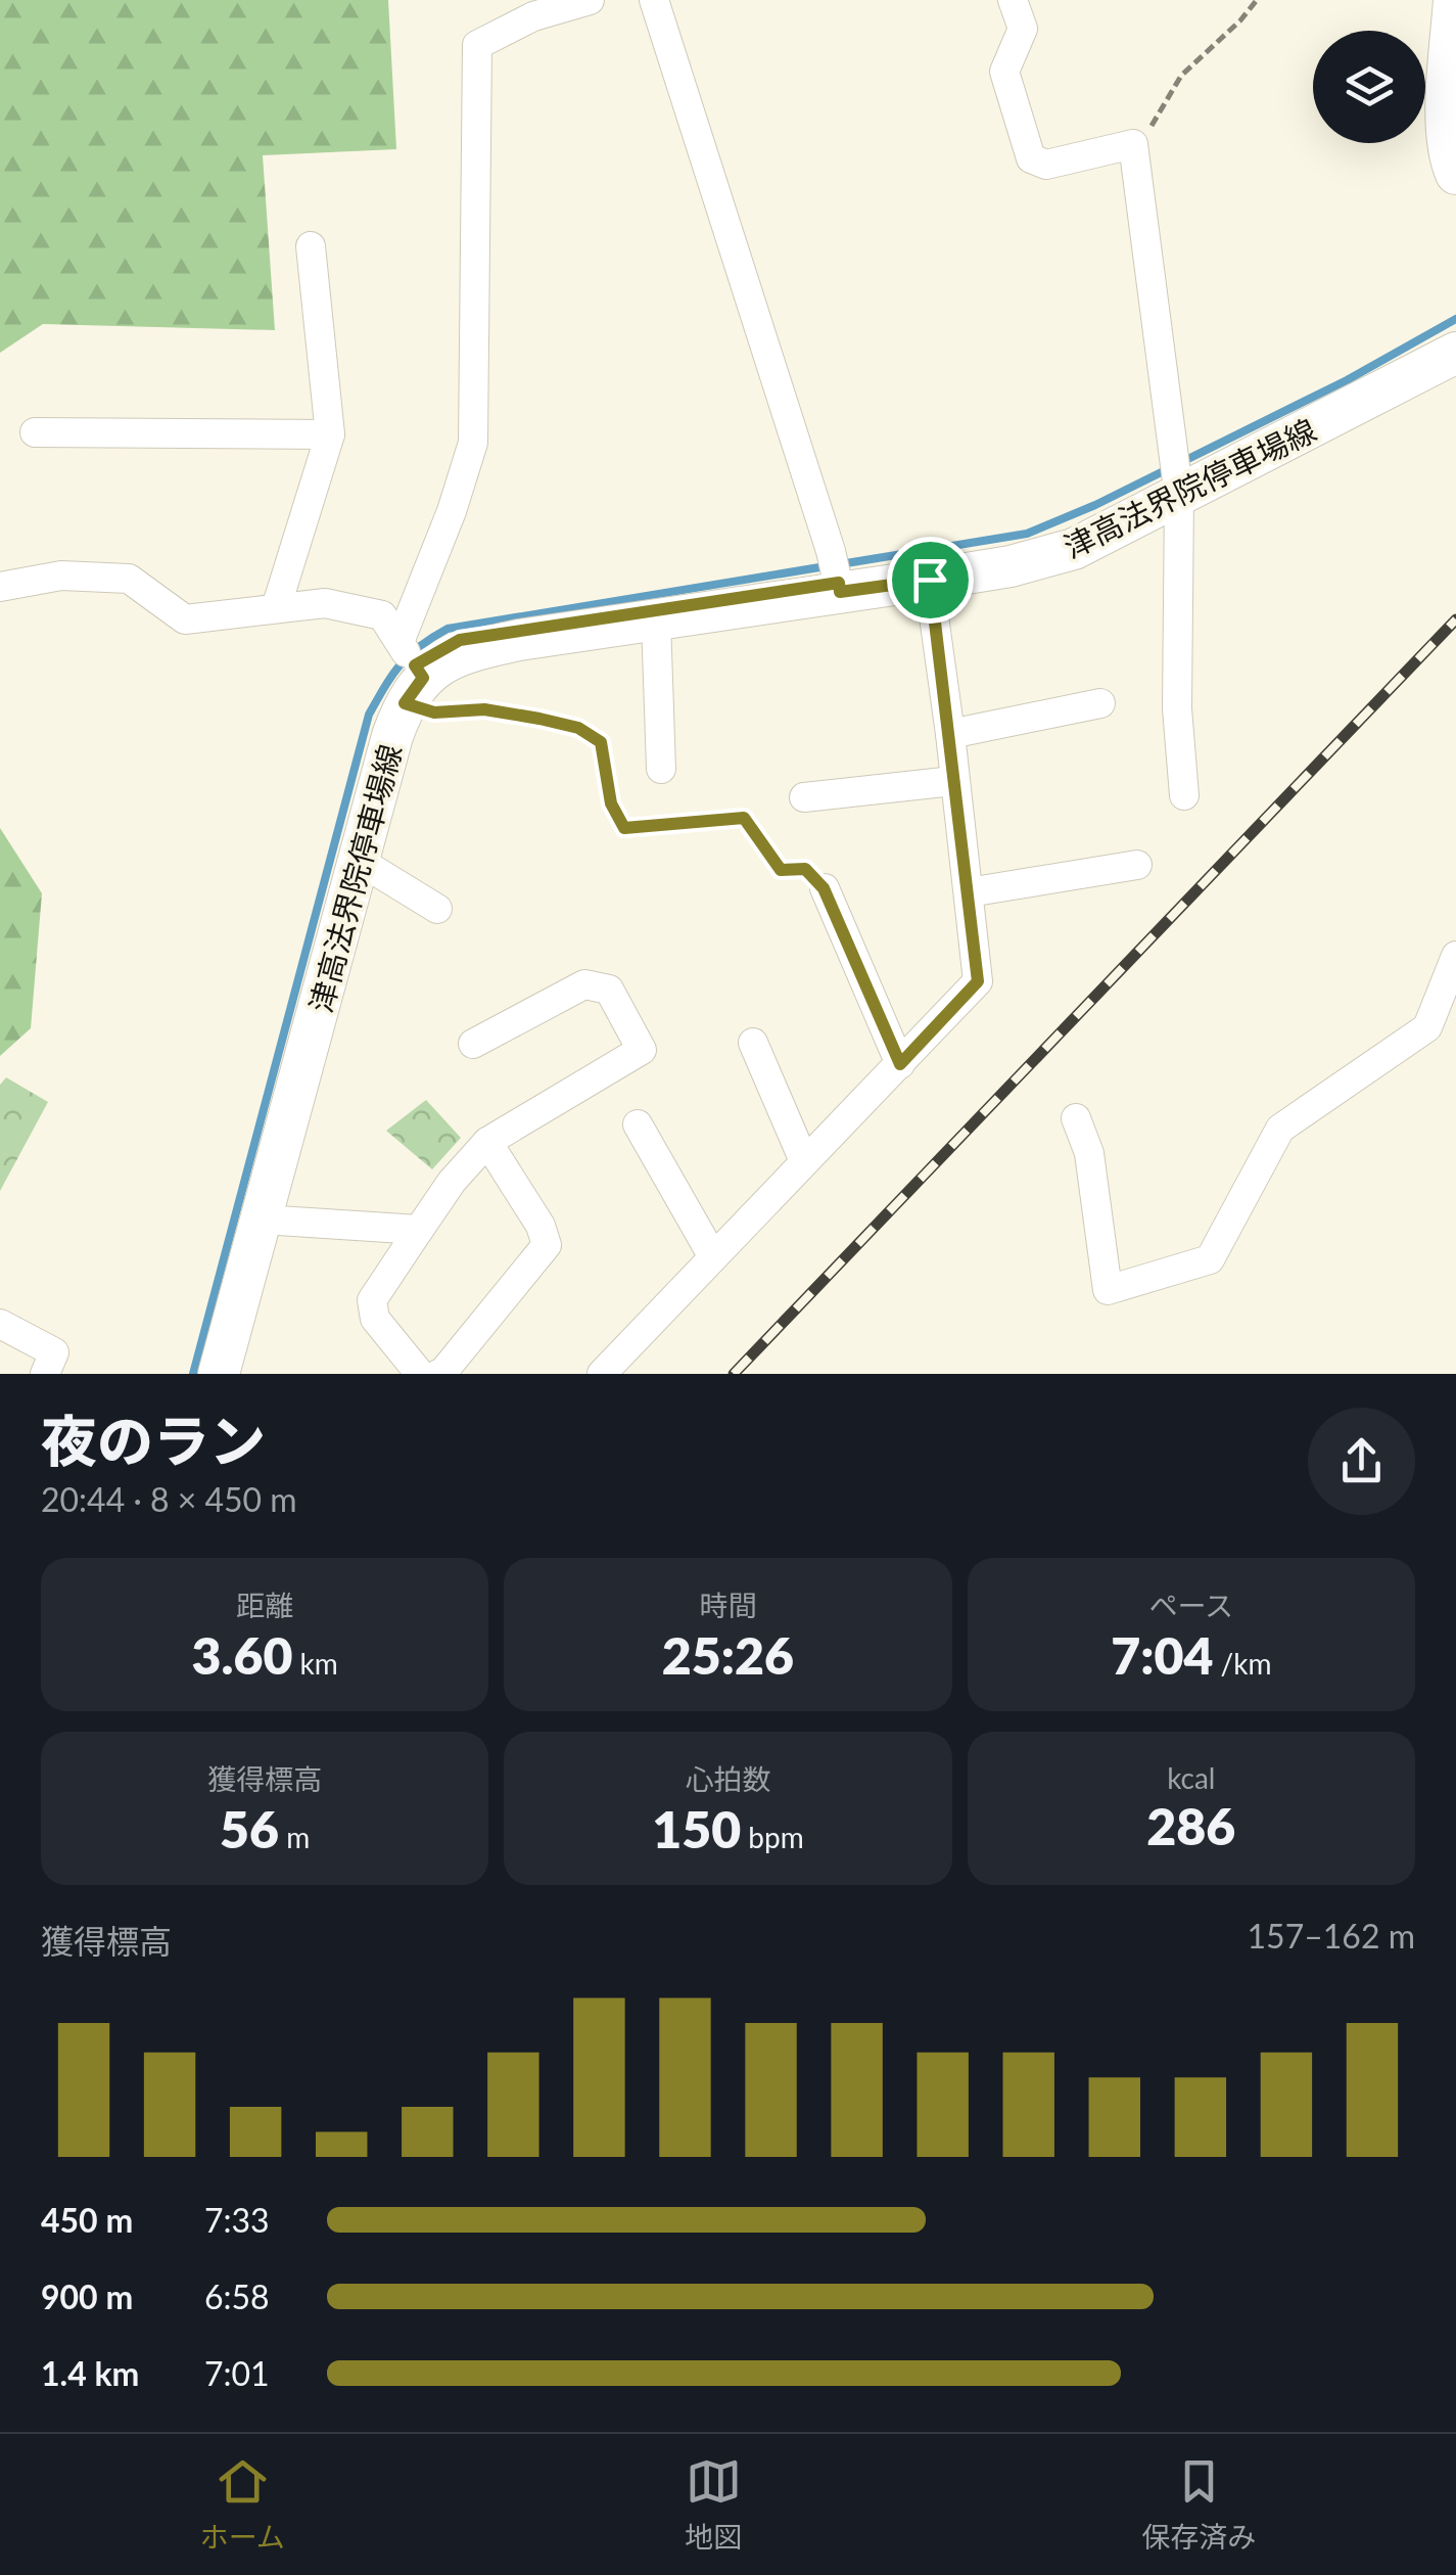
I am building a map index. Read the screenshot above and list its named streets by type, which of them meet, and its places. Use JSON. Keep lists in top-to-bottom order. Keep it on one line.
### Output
{"streets":{"main road":["津高法界院停車場線"]},"page":{"heading":["夜のラン","20:44 · 8 × 450 m"],"stats":[["距離","3.60 km"],["時間","25:26"],["ペース","7:04 /km"],["獲得標高","56 m"],["心拍数","150 bpm"],["kcal","286"]],"chart":["獲得標高","157–162 m"],"list":[{"name":"450 m","note":"7:33"},{"name":"900 m","note":"6:58"},{"name":"1.4 km","note":"7:01"}],"tabs":["ホーム","地図","保存済み"]}}
